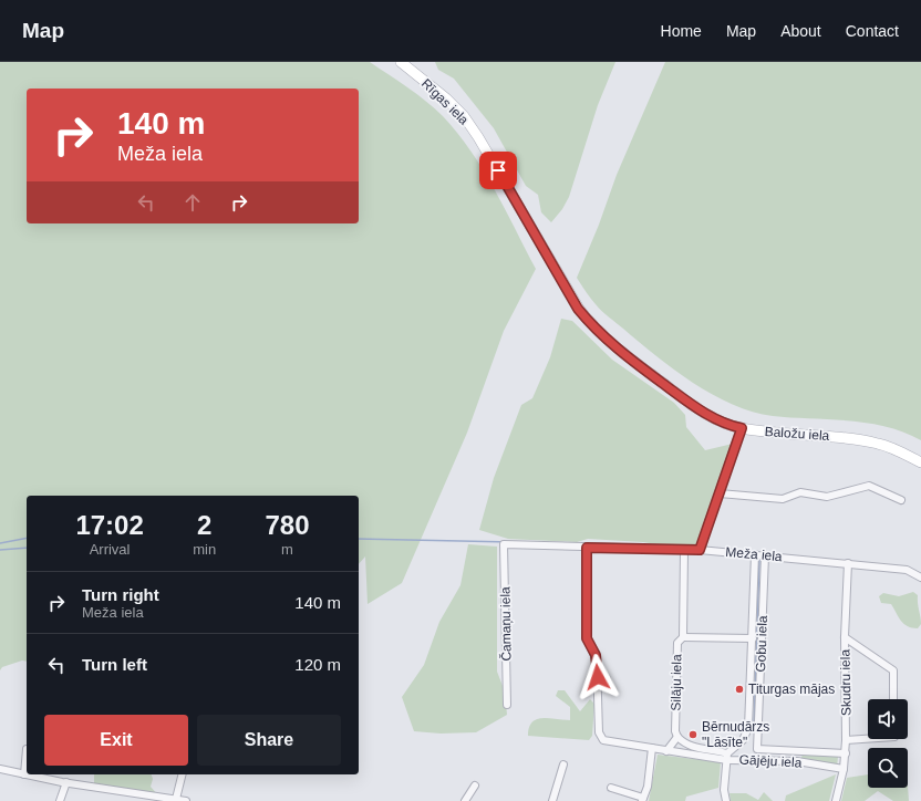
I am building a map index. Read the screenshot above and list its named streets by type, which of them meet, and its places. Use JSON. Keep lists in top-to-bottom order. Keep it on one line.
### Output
{"streets":{"main road":["Rīgas iela","Baložu iela"],"street":["Meža iela","Čamaņu iela","Gobu iela","Silāju iela","Skudru iela","Gājēju iela"]},"crossings":[["Rīgas iela","Baložu iela"],["Meža iela","Čamaņu iela"],["Meža iela","Gobu iela"],["Meža iela","Silāju iela"],["Meža iela","Skudru iela"],["Meža iela","Gājēju iela"],["Gobu iela","Skudru iela"],["Gobu iela","Gājēju iela"],["Skudru iela","Gājēju iela"]],"places":["Titurgas mājas","Bērnudārzs \"Lāsīte\""],"page":{"header":"Map","nav":["Home","Map","About","Contact"],"turn":["140 m","Meža iela"],"eta":["17:02","Arrival","2","min","780","m"],"list":[{"name":"Turn right","note":"Meža iela","value":"140 m"},{"name":"Turn left","value":"120 m"}],"buttons":["Exit","Share"]}}
